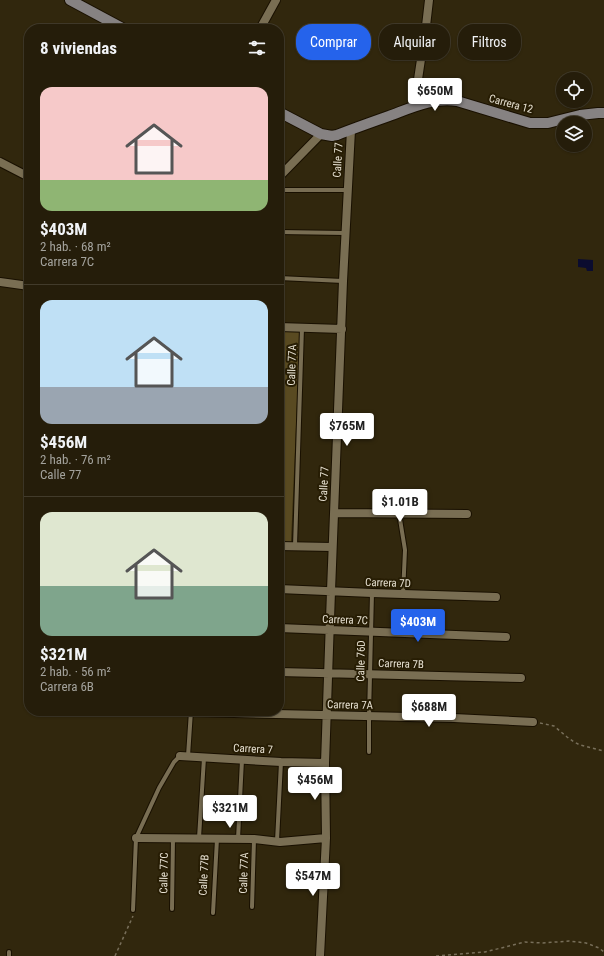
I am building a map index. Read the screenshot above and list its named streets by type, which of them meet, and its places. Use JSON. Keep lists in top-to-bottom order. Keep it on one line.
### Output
{"streets":{"main road":["Carrera 12"],"street":["Calle 77","Carrera 7D","Carrera 7C","Carrera 7B","Carrera 7A","Carrera 7"],"lane":["Calle 77A","Calle 76D","Calle 77C","Calle 77B"]},"crossings":[["Carrera 12","Calle 77"],["Calle 77","Carrera 7D"],["Calle 77","Carrera 7C"],["Calle 77","Carrera 7B"],["Calle 77","Carrera 7A"],["Calle 77","Carrera 7"],["Carrera 7D","Calle 76D"],["Carrera 7C","Calle 76D"],["Calle 76D","Carrera 7B"],["Calle 76D","Carrera 7A"]],"page":{"chip":["Comprar","Alquilar","Filtros"],"heading":"8 viviendas","list":[{"name":"$403M","note":"2 hab. · 68 m² · Carrera 7C"},{"name":"$456M","note":"2 hab. · 76 m² · Calle 77"},{"name":"$321M","note":"2 hab. · 56 m² · Carrera 6B"}],"price":["$650M","$765M","$1.01B","$403M","$688M","$456M","$321M","$547M"]}}
